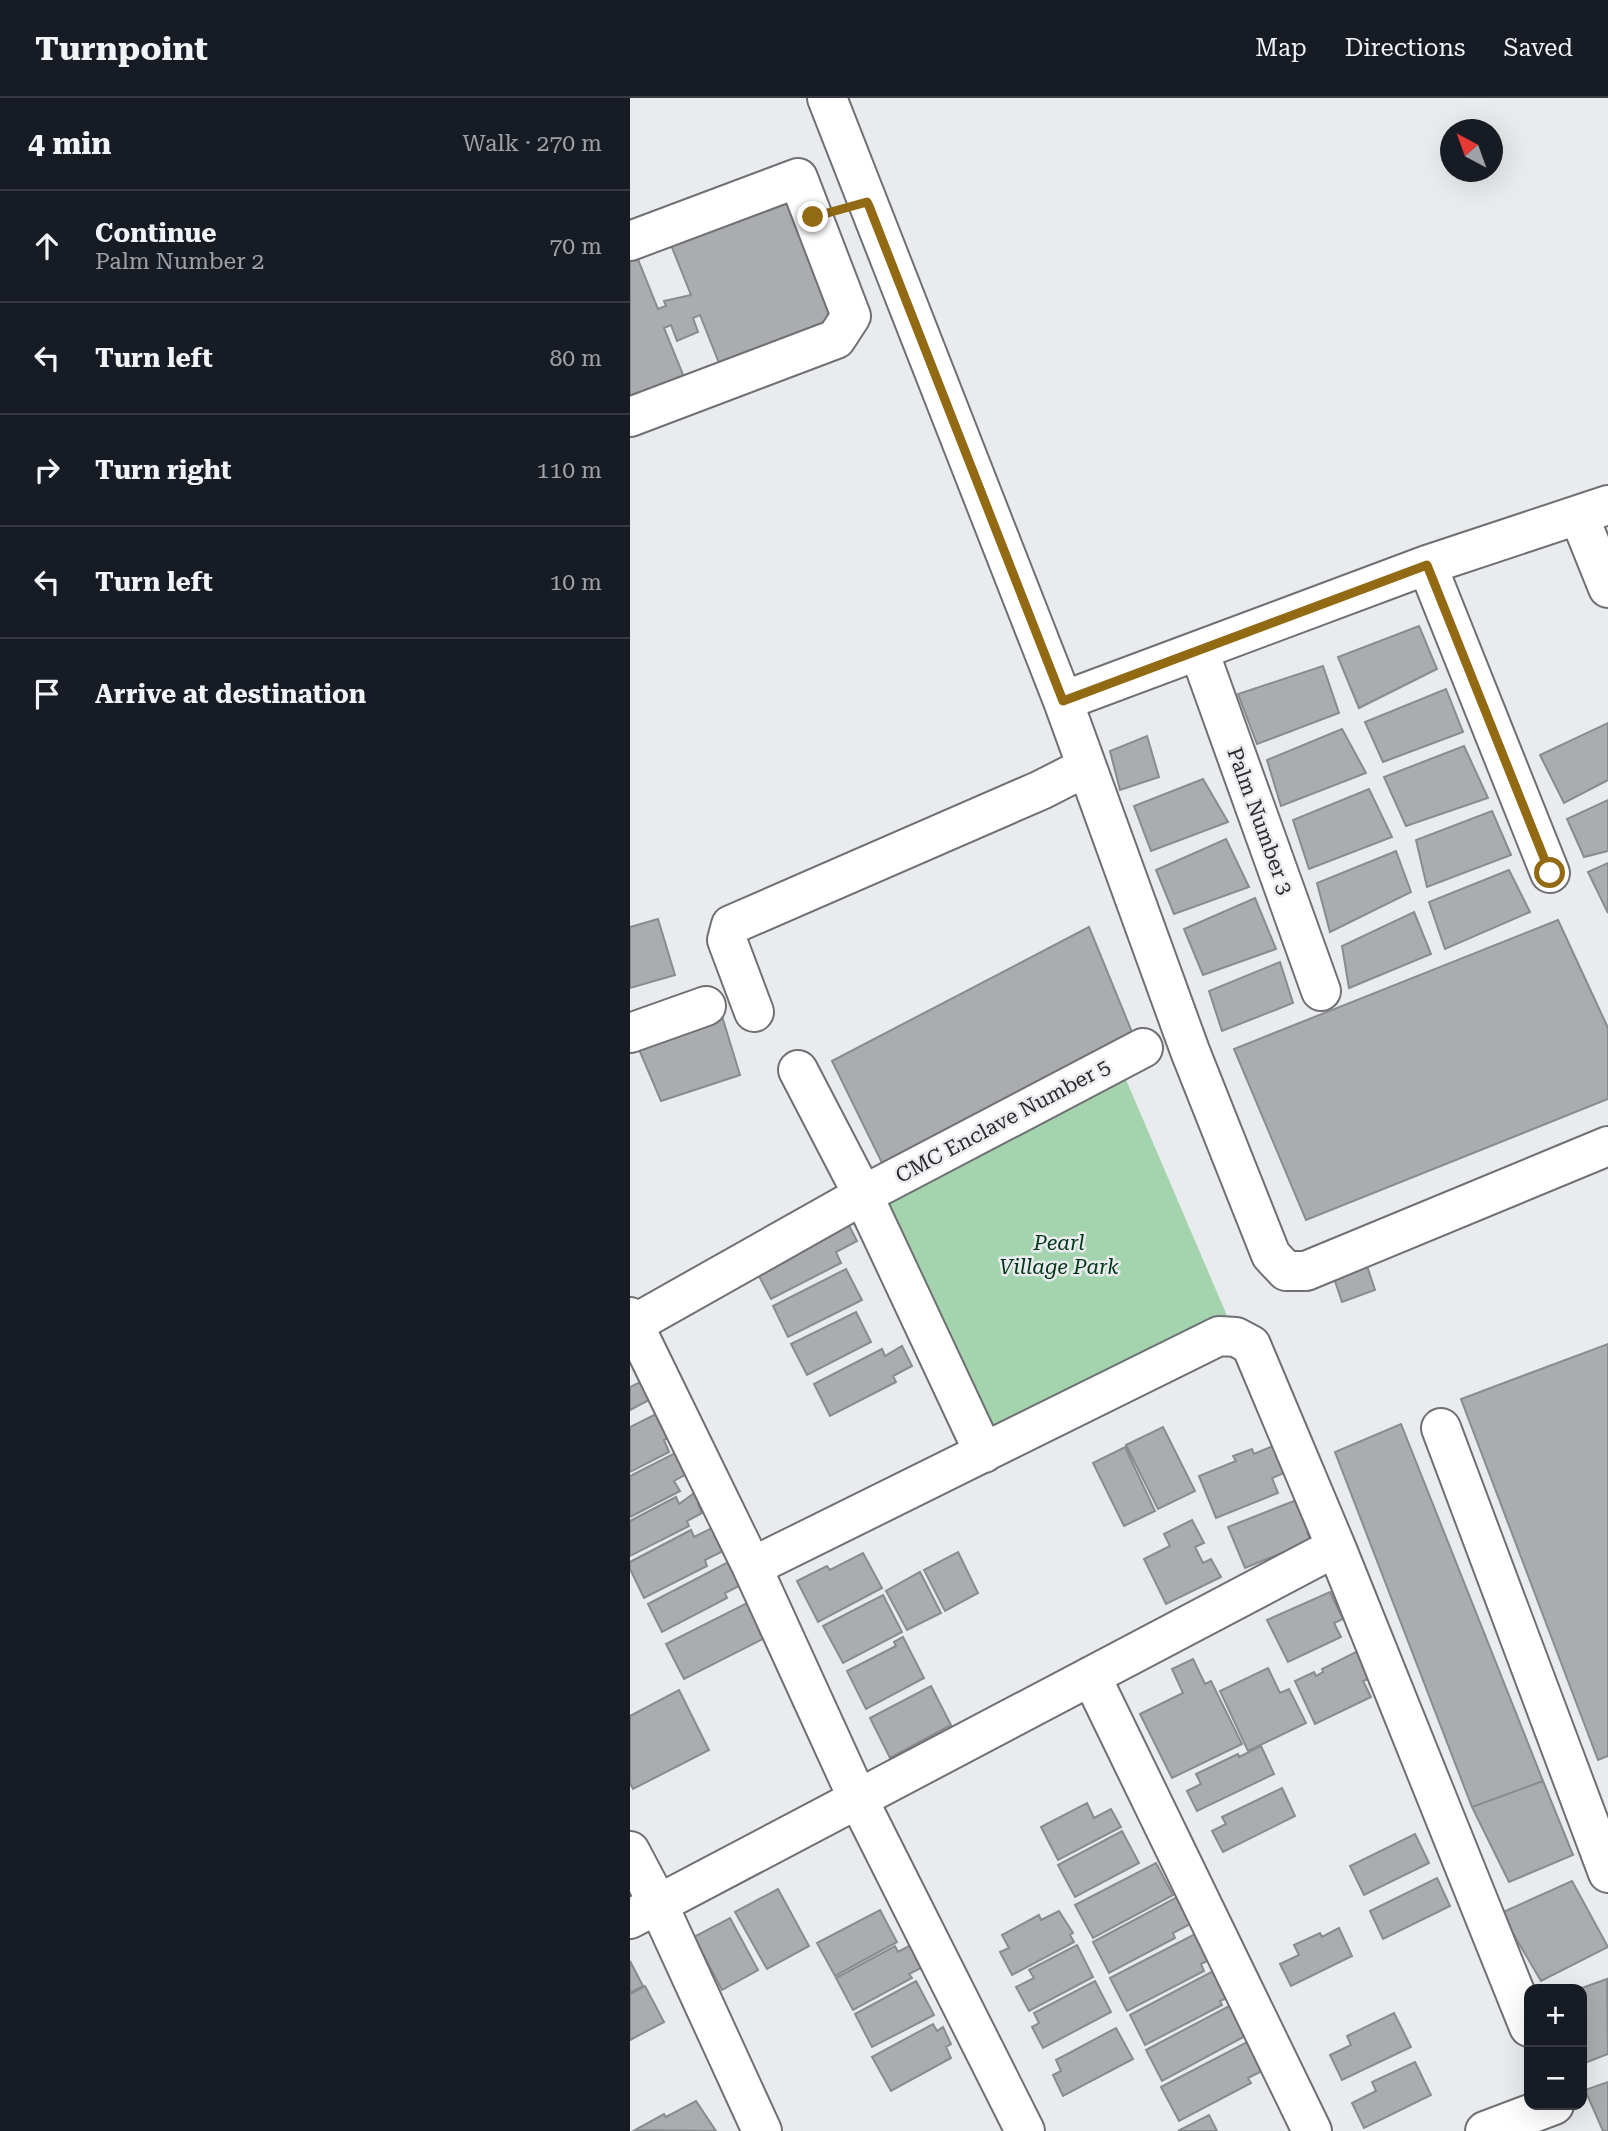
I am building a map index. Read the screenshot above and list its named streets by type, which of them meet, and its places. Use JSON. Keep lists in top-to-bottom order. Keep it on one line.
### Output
{"streets":{"street":["Palm Number 3","CMC Enclave Number 5"]},"parks":["Pearl Village Park"],"north":"top left","page":{"header":"Turnpoint","nav":["Map","Directions","Saved"],"heading":["4 min","Walk · 270 m"],"list":[["Continue","Palm Number 2","70 m"],["Turn left","80 m"],["Turn right","110 m"],["Turn left","10 m"],"Arrive at destination"],"map_buttons":["+","−"]}}
